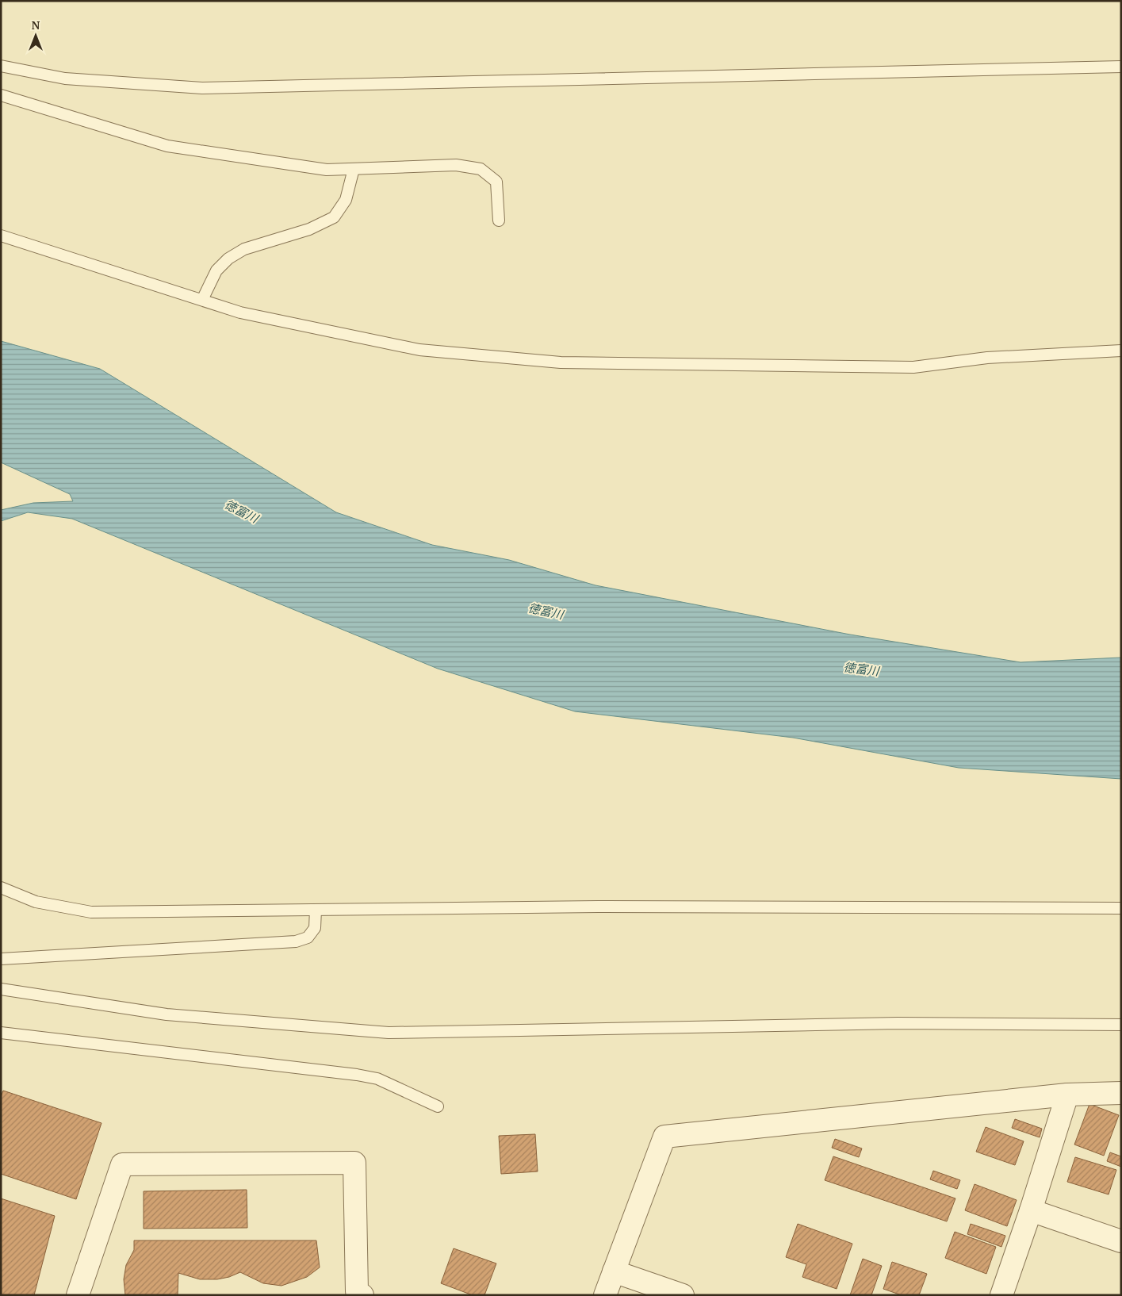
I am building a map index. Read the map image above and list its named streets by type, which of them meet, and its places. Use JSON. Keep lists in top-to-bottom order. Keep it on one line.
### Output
{"water":["徳富川"],"north":"top"}
